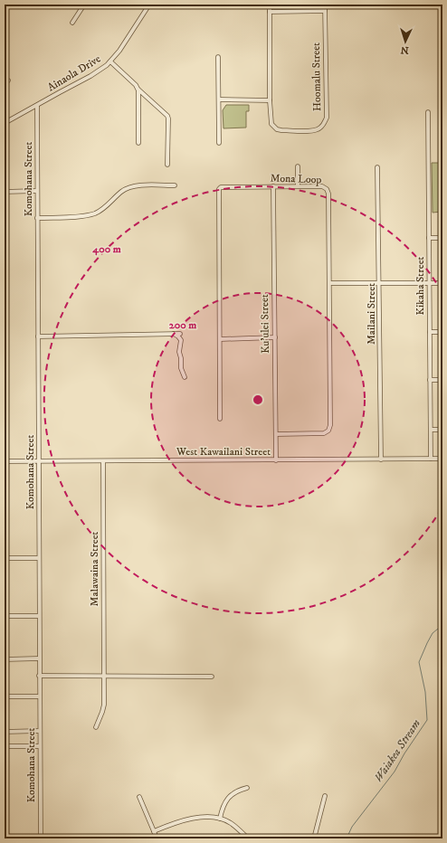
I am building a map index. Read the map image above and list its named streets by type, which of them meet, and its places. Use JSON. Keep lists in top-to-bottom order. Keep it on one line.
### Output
{"streets":{"street":["Ainaola Drive","Hoomalu Street","Komohana Street","Mona Loop","Kikaha Street","Mailani Street","Ku'ulei Street","West Kawailani Street","Malawaina Street"]},"crossings":[["Ainaola Drive","Komohana Street"],["Komohana Street","West Kawailani Street"],["Mona Loop","Ku'ulei Street"],["Kikaha Street","West Kawailani Street"],["Mailani Street","West Kawailani Street"],["Ku'ulei Street","West Kawailani Street"],["West Kawailani Street","Malawaina Street"]],"water":["Waiakea Stream"],"north":"bottom","rings":["400 m","200 m"]}
